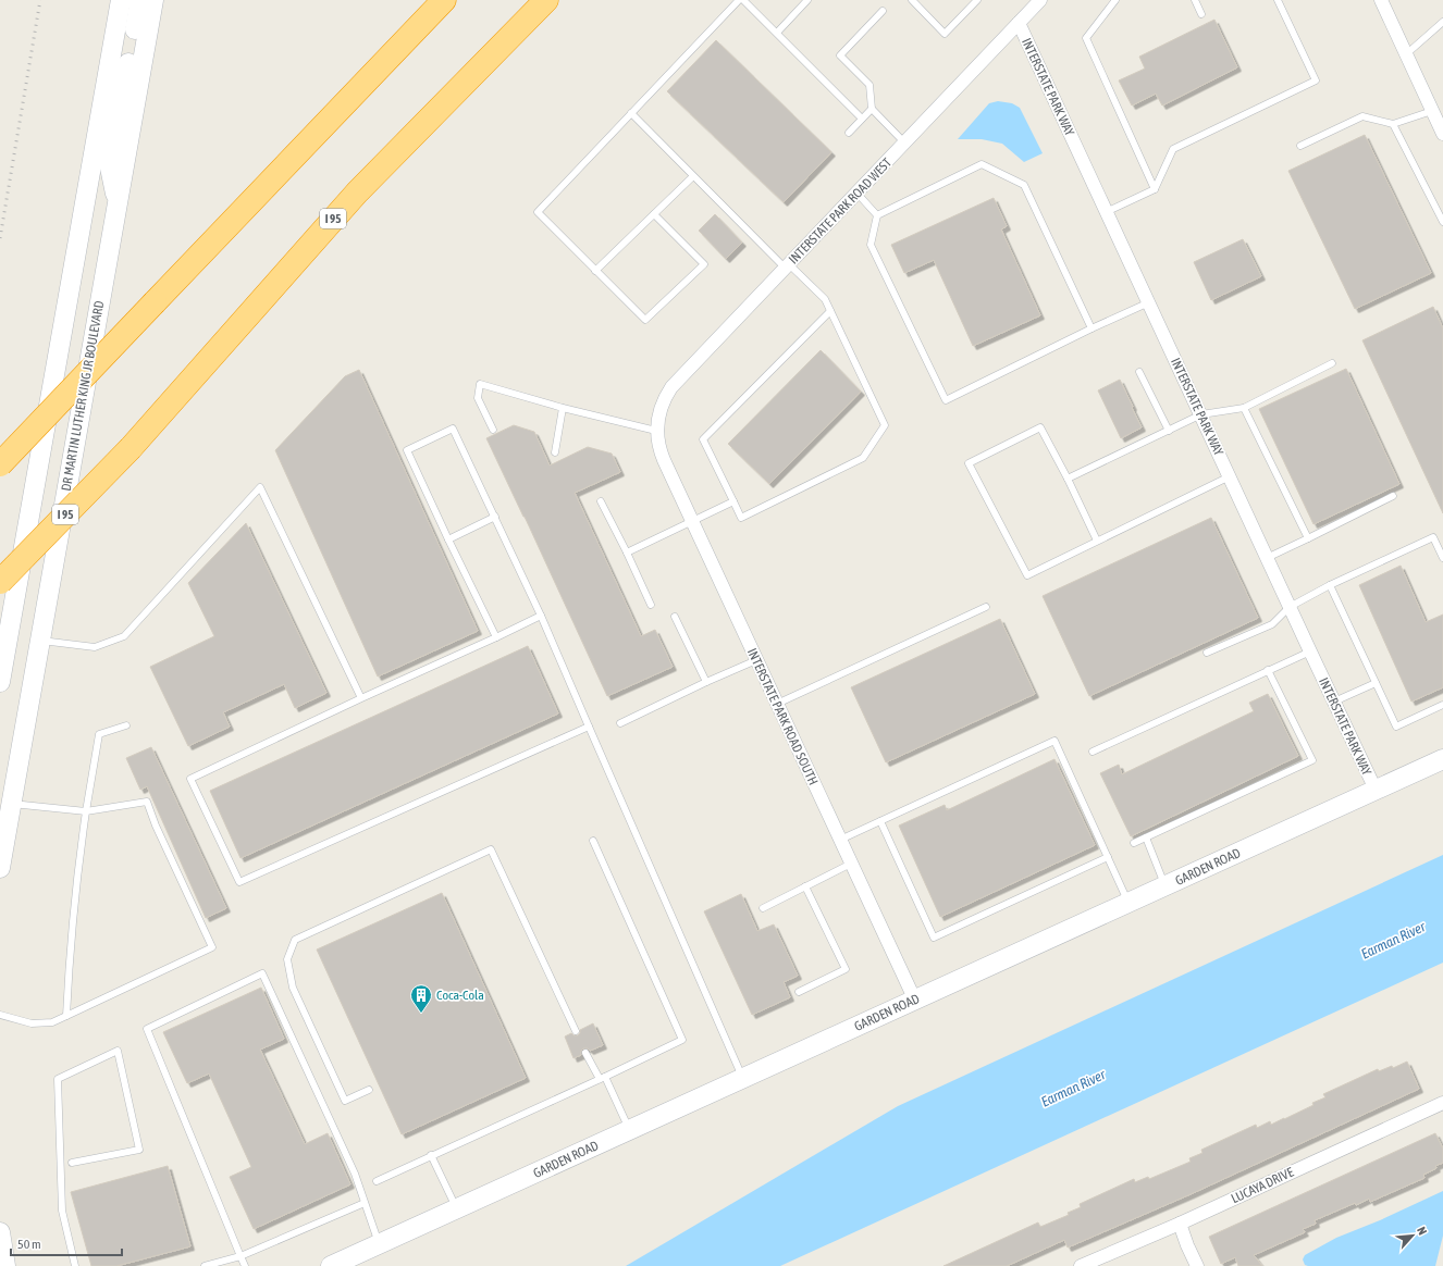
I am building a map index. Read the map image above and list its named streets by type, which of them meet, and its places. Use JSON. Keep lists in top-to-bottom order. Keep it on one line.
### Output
{"streets":{"highway":["I 95"],"main road":["DR MARTIN LUTHER KING JR BOULEVARD","GARDEN ROAD"],"street":["INTERSTATE PARK WAY","INTERSTATE PARK ROAD WEST","INTERSTATE PARK ROAD SOUTH","LUCAYA DRIVE"]},"crossings":[["INTERSTATE PARK WAY","INTERSTATE PARK ROAD WEST"],["INTERSTATE PARK WAY","GARDEN ROAD"],["INTERSTATE PARK ROAD WEST","INTERSTATE PARK ROAD SOUTH"],["INTERSTATE PARK ROAD SOUTH","GARDEN ROAD"]],"water":["Earman River"],"places":{"building":["Coca-Cola"]},"scale_bar":"50 m","north":"top right"}
